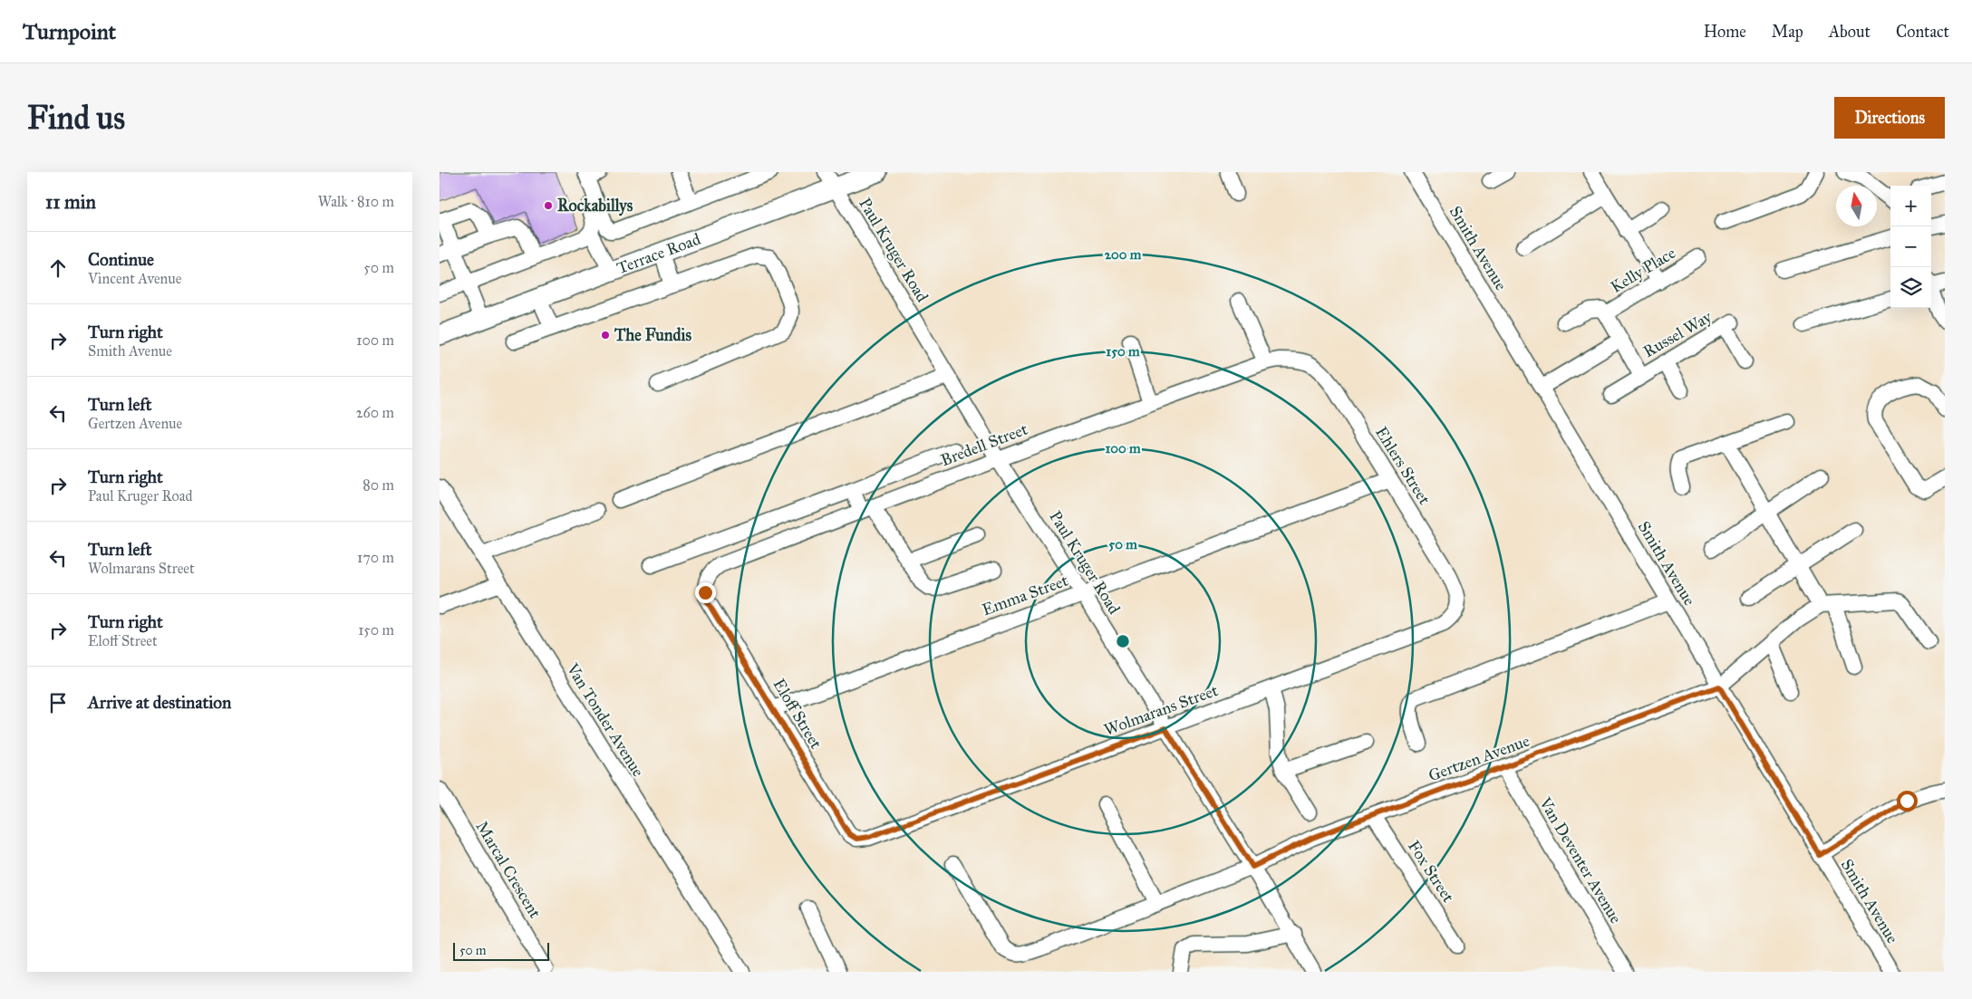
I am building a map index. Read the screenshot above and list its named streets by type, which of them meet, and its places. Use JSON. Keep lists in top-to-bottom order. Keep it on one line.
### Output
{"streets":{"main road":["Terrace Road"],"street":["Smith Avenue","Paul Kruger Road","Kelly Place","Russel Way","Bredell Street","Ehlers Street","Emma Street","Wolmarans Street","Eloff Street","Van Tonder Avenue","Gertzen Avenue","Van Deventer Avenue","Marcal Crescent","Fox Street"]},"crossings":[["Smith Avenue","Gertzen Avenue"],["Paul Kruger Road","Terrace Road"],["Paul Kruger Road","Bredell Street"],["Paul Kruger Road","Emma Street"],["Paul Kruger Road","Wolmarans Street"],["Paul Kruger Road","Gertzen Avenue"],["Kelly Place","Russel Way"],["Bredell Street","Ehlers Street"],["Bredell Street","Eloff Street"],["Ehlers Street","Emma Street"],["Ehlers Street","Wolmarans Street"],["Emma Street","Eloff Street"],["Wolmarans Street","Eloff Street"],["Gertzen Avenue","Van Deventer Avenue"],["Gertzen Avenue","Fox Street"]],"places":["Rockabillys","The Fundis"],"scale_bar":"50 m","north":"top","page":{"header":"Turnpoint","nav":["Home","Map","About","Contact"],"buttons":"Directions","title":"Find us","heading":["11 min","Walk · 810 m"],"map_buttons":["+","−"],"list":[["Continue","Vincent Avenue","50 m"],["Turn right","Smith Avenue","100 m"],["Turn left","Gertzen Avenue","260 m"],["Turn right","Paul Kruger Road","80 m"],["Turn left","Wolmarans Street","170 m"],["Turn right","Eloff Street","150 m"],"Arrive at destination"],"scale":"50 m"},"rings":["200 m","150 m","100 m","50 m"]}
